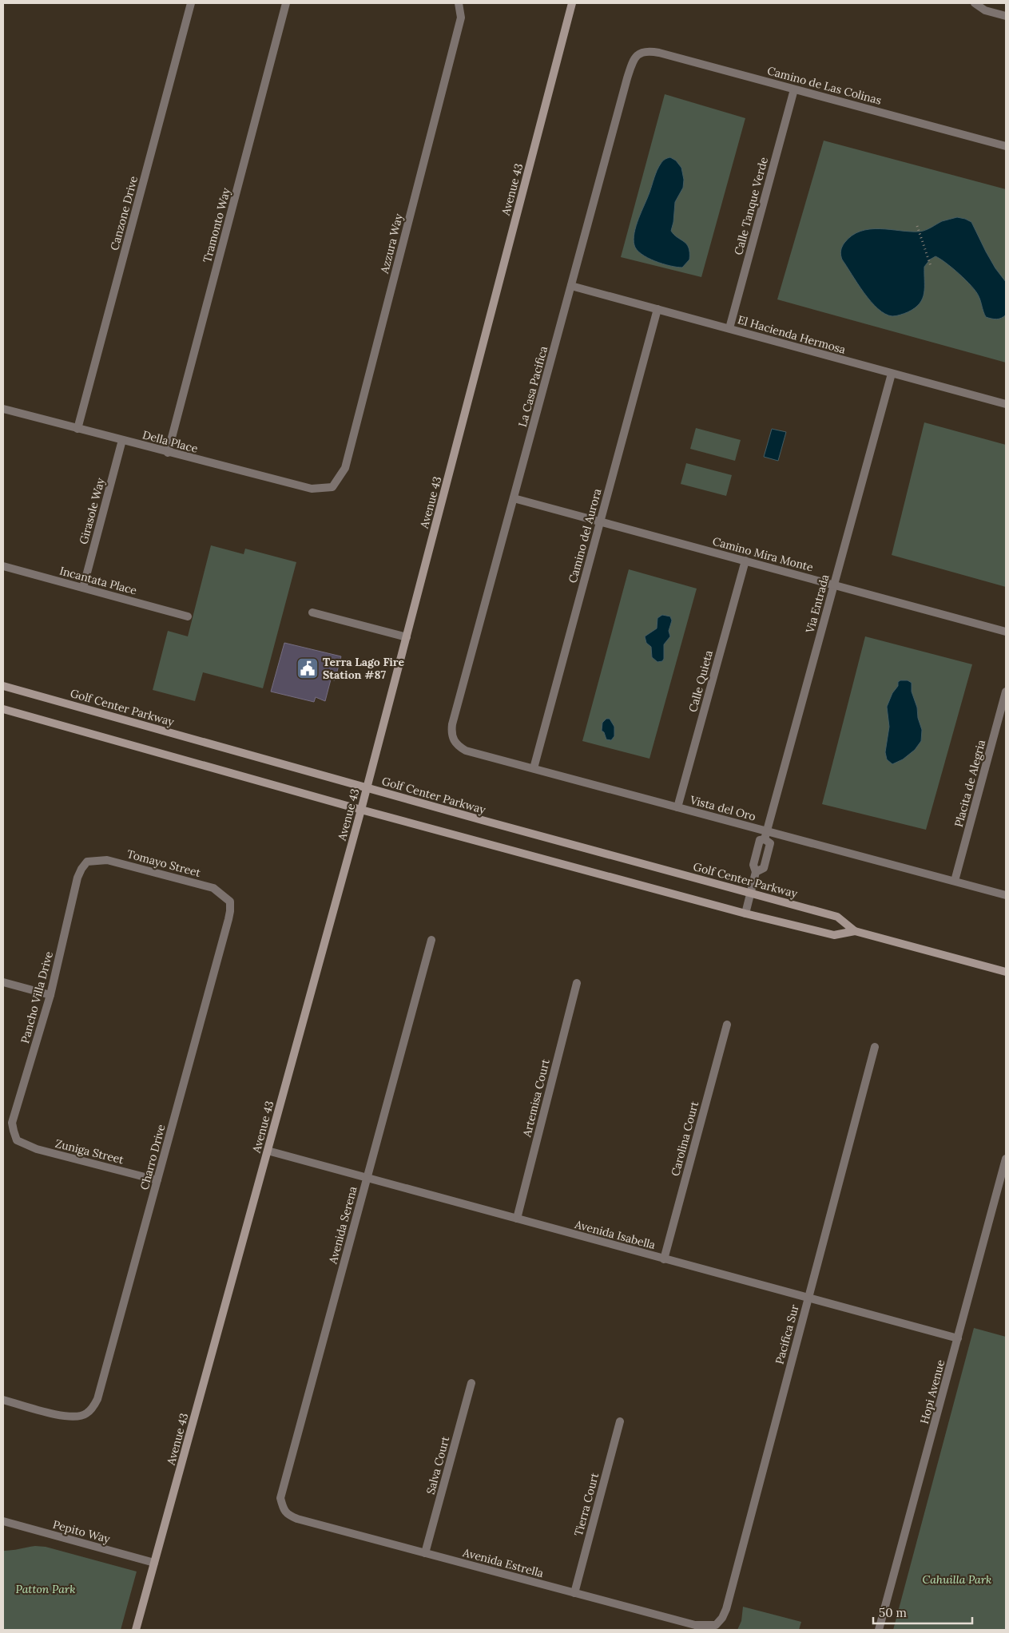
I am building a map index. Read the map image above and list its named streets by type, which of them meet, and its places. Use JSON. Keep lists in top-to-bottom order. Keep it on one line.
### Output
{"streets":{"main road":["Avenue 43","Golf Center Parkway"],"street":["Camino de Las Colinas","Calle Tanque Verde","Canzone Drive","Tramonto Way","Azzura Way","El Hacienda Hermosa","La Casa Pacifica","Della Place","Girasole Way","Camino del Aurora","Camino Mira Monte","Incantata Place","Via Entrada","Calle Quieta","Placita de Alegria","Vista del Oro","Tomayo Street","Pancho Villa Drive","Artemisa Court","Carolina Court","Zuniga Street","Charro Drive","Avenida Serena","Avenida Isabella","Pacifica Sur","Hopi Avenue","Salva Court","Tierra Court","Pepito Way","Avenida Estrella"]},"crossings":[["Camino de Las Colinas","Calle Tanque Verde"],["Camino de Las Colinas","La Casa Pacifica"],["Avenue 43","Golf Center Parkway"],["Avenue 43","Avenida Isabella"],["Avenue 43","Pepito Way"],["Calle Tanque Verde","El Hacienda Hermosa"],["Canzone Drive","Della Place"],["Tramonto Way","Della Place"],["Azzura Way","Della Place"],["El Hacienda Hermosa","La Casa Pacifica"],["El Hacienda Hermosa","Camino del Aurora"],["El Hacienda Hermosa","Via Entrada"],["La Casa Pacifica","Camino Mira Monte"],["La Casa Pacifica","Vista del Oro"],["Della Place","Girasole Way"],["Girasole Way","Incantata Place"],["Camino del Aurora","Camino Mira Monte"],["Camino del Aurora","Vista del Oro"],["Camino Mira Monte","Via Entrada"],["Camino Mira Monte","Calle Quieta"],["Via Entrada","Golf Center Parkway"],["Via Entrada","Vista del Oro"],["Calle Quieta","Vista del Oro"],["Placita de Alegria","Vista del Oro"],["Tomayo Street","Pancho Villa Drive"],["Tomayo Street","Charro Drive"],["Pancho Villa Drive","Zuniga Street"],["Artemisa Court","Avenida Isabella"],["Carolina Court","Avenida Isabella"],["Zuniga Street","Charro Drive"],["Avenida Serena","Avenida Isabella"],["Avenida Serena","Avenida Estrella"],["Avenida Isabella","Pacifica Sur"],["Avenida Isabella","Hopi Avenue"],["Pacifica Sur","Avenida Estrella"],["Salva Court","Avenida Estrella"],["Tierra Court","Avenida Estrella"]],"parks":["Cahuilla Park","Patton Park"],"places":{"public building":["Terra Lago Fire Station #87"]},"scale_bar":"50 m"}
